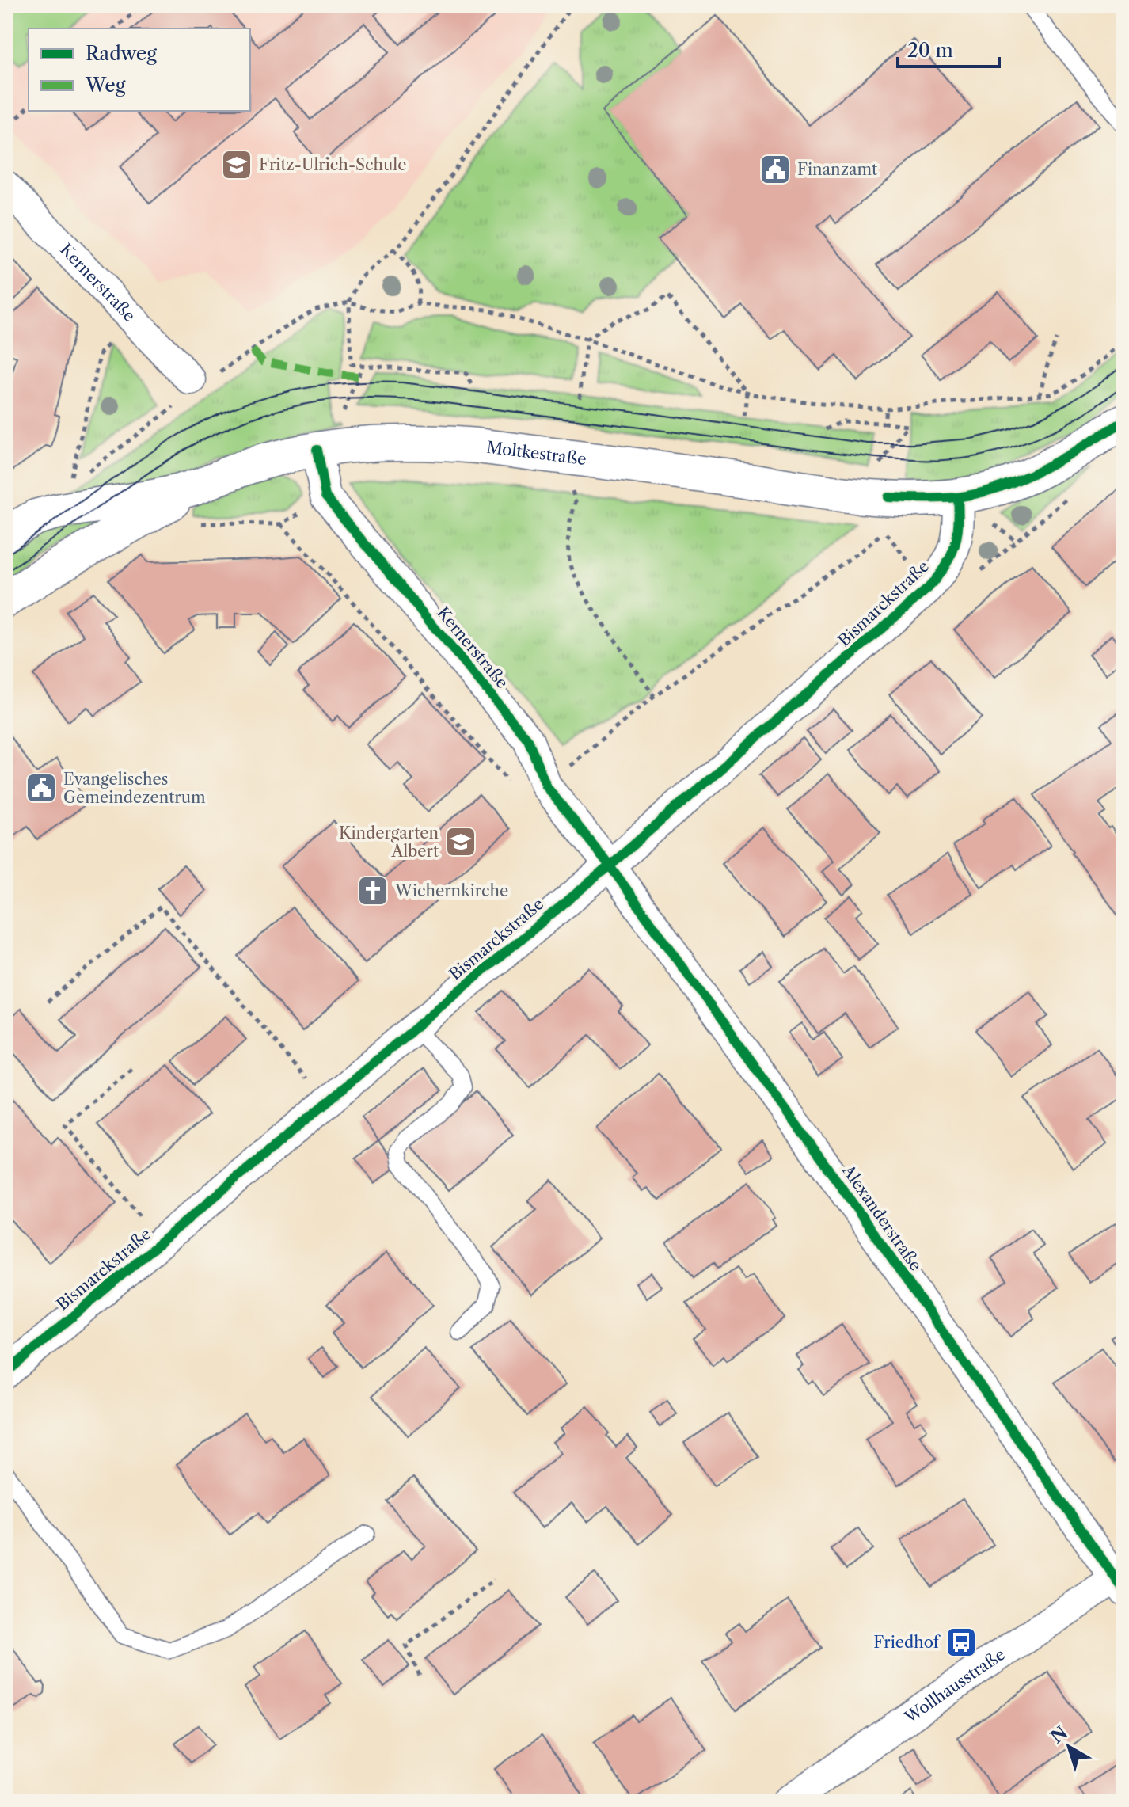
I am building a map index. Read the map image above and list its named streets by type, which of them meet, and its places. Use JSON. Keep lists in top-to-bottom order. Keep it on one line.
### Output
{"streets":{"street":["Kernerstraße","Moltkestraße","Bismarckstraße","Alexanderstraße","Wollhausstraße"]},"crossings":[["Kernerstraße","Moltkestraße"],["Kernerstraße","Bismarckstraße"],["Kernerstraße","Alexanderstraße"],["Moltkestraße","Bismarckstraße"],["Bismarckstraße","Alexanderstraße"],["Alexanderstraße","Wollhausstraße"]],"places":{"school or university":["Fritz-Ulrich-Schule","Kindergarten Albert"],"public building":["Finanzamt","Evangelisches Gemeindezentrum"],"church":["Wichernkirche"],"bus stop":["Friedhof"]},"legend":["Radweg","Weg"],"scale_bar":"20 m","north":"top left"}
